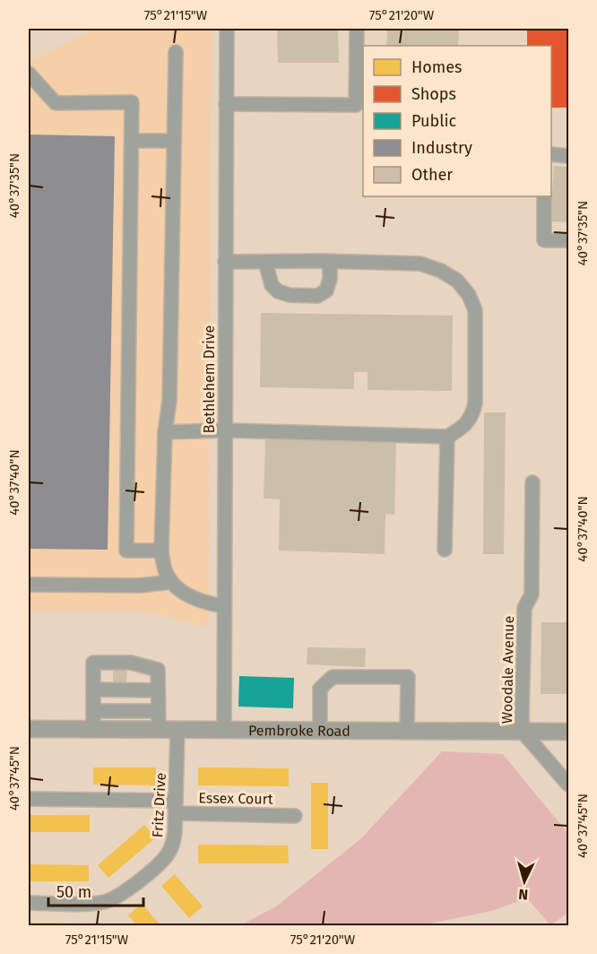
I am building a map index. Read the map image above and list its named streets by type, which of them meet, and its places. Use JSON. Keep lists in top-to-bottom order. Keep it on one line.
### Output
{"streets":{"main road":["Pembroke Road"],"street":["Bethlehem Drive","Woodale Avenue","Essex Court","Fritz Drive"]},"crossings":[["Bethlehem Drive","Pembroke Road"],["Woodale Avenue","Pembroke Road"],["Pembroke Road","Fritz Drive"],["Essex Court","Fritz Drive"]],"legend":["Homes","Shops","Public","Industry","Other"],"scale_bar":"50 m","north":"bottom","coordinates":["75°21'15\"W","75°21'20\"W","40°37'35\"N","40°37'40\"N","40°37'45\"N"]}
